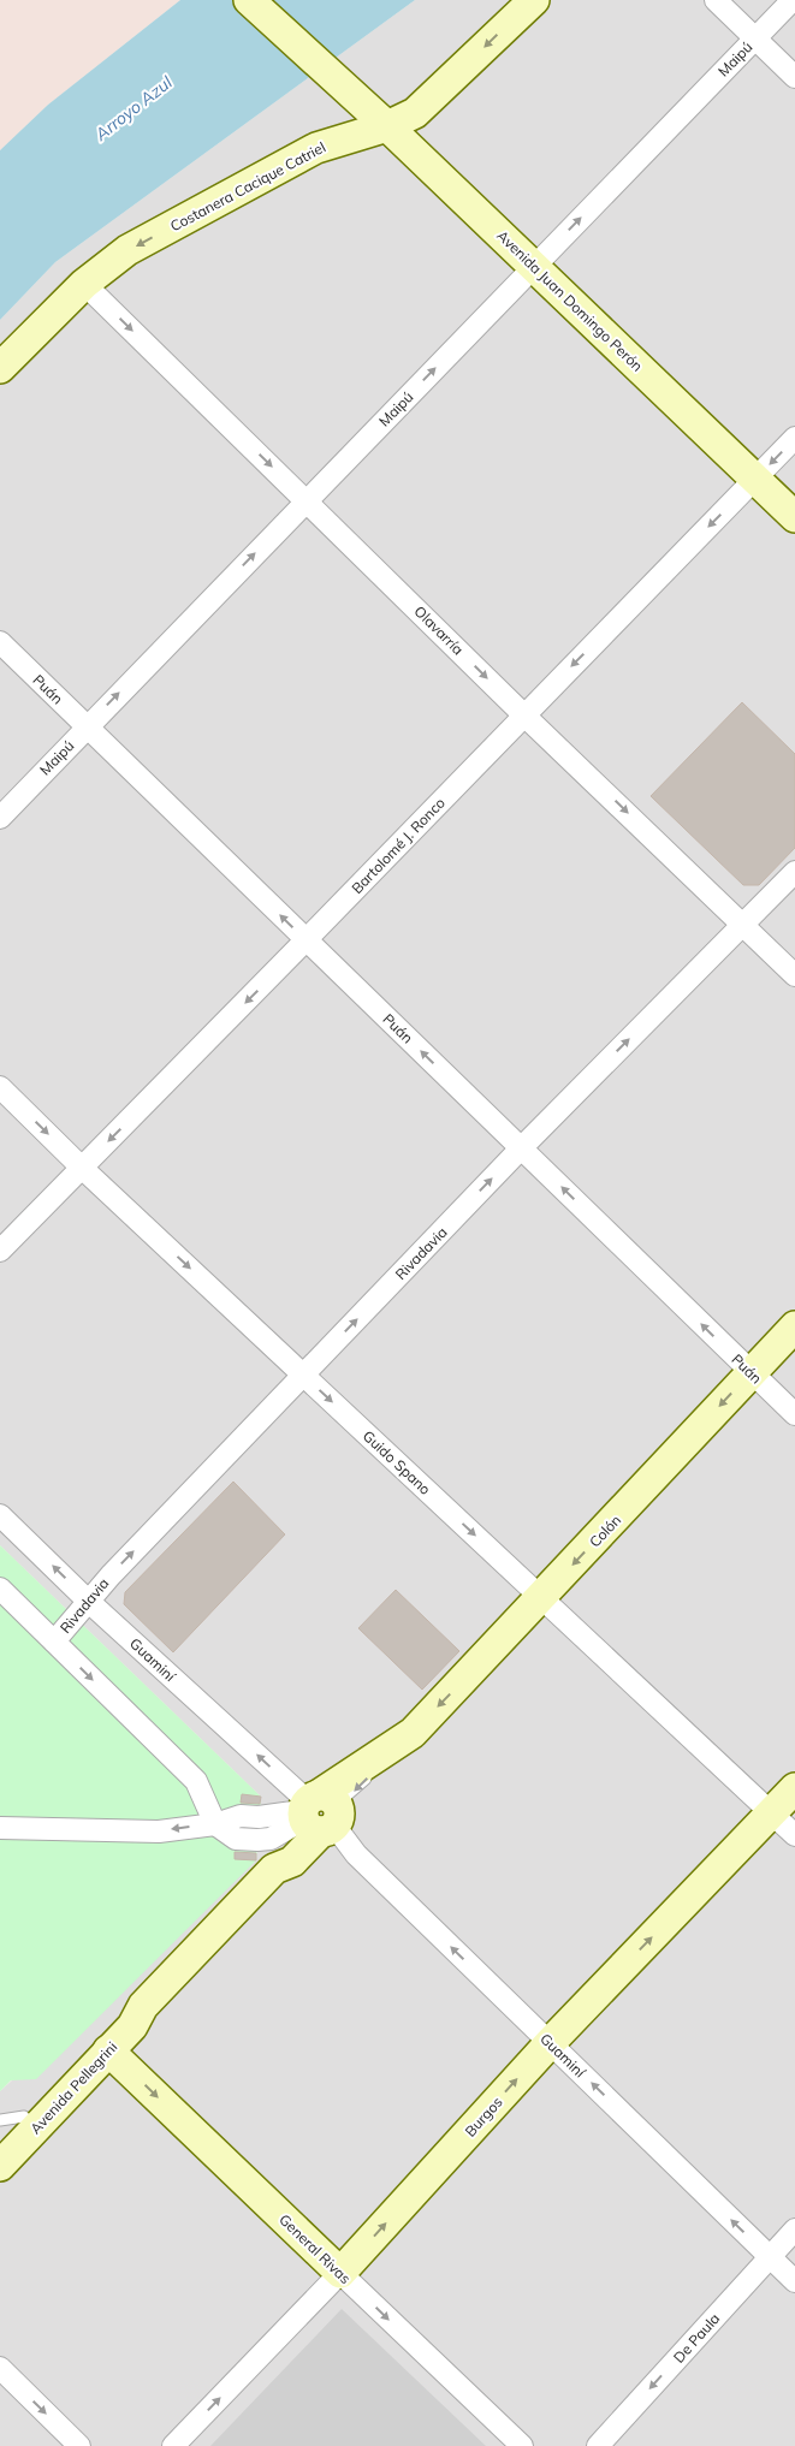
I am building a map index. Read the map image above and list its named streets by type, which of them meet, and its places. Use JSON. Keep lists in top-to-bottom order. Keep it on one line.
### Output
{"streets":{"main road":["Costanera Cacique Catriel","Avenida Juan Domingo Perón","Colón","Avenida Pellegrini","Burgos","General Rivas"],"street":["Maipú","Olavarría","Puán","Bartolomé J. Ronco","Rivadavia","Guido Spano","Guaminí","De Paula"]},"crossings":[["Maipú","Avenida Juan Domingo Perón"],["Maipú","Olavarría"],["Maipú","Puán"],["Costanera Cacique Catriel","Avenida Juan Domingo Perón"],["Costanera Cacique Catriel","Olavarría"],["Avenida Juan Domingo Perón","Bartolomé J. Ronco"],["Olavarría","Bartolomé J. Ronco"],["Olavarría","Rivadavia"],["Puán","Bartolomé J. Ronco"],["Puán","Rivadavia"],["Puán","Colón"],["Bartolomé J. Ronco","Guido Spano"],["Rivadavia","Guido Spano"],["Rivadavia","Guaminí"],["Guido Spano","Colón"],["Guido Spano","Burgos"],["Colón","Guaminí"],["Colón","Avenida Pellegrini"],["Guaminí","Avenida Pellegrini"],["Guaminí","Burgos"],["Guaminí","De Paula"],["Avenida Pellegrini","General Rivas"],["Burgos","General Rivas"]],"one_way":["Maipú","Costanera Cacique Catriel","Olavarría","Puán","Bartolomé J. Ronco","Rivadavia","Guido Spano","Colón","Burgos","General Rivas","De Paula"],"water":["Arroyo Azul"]}
